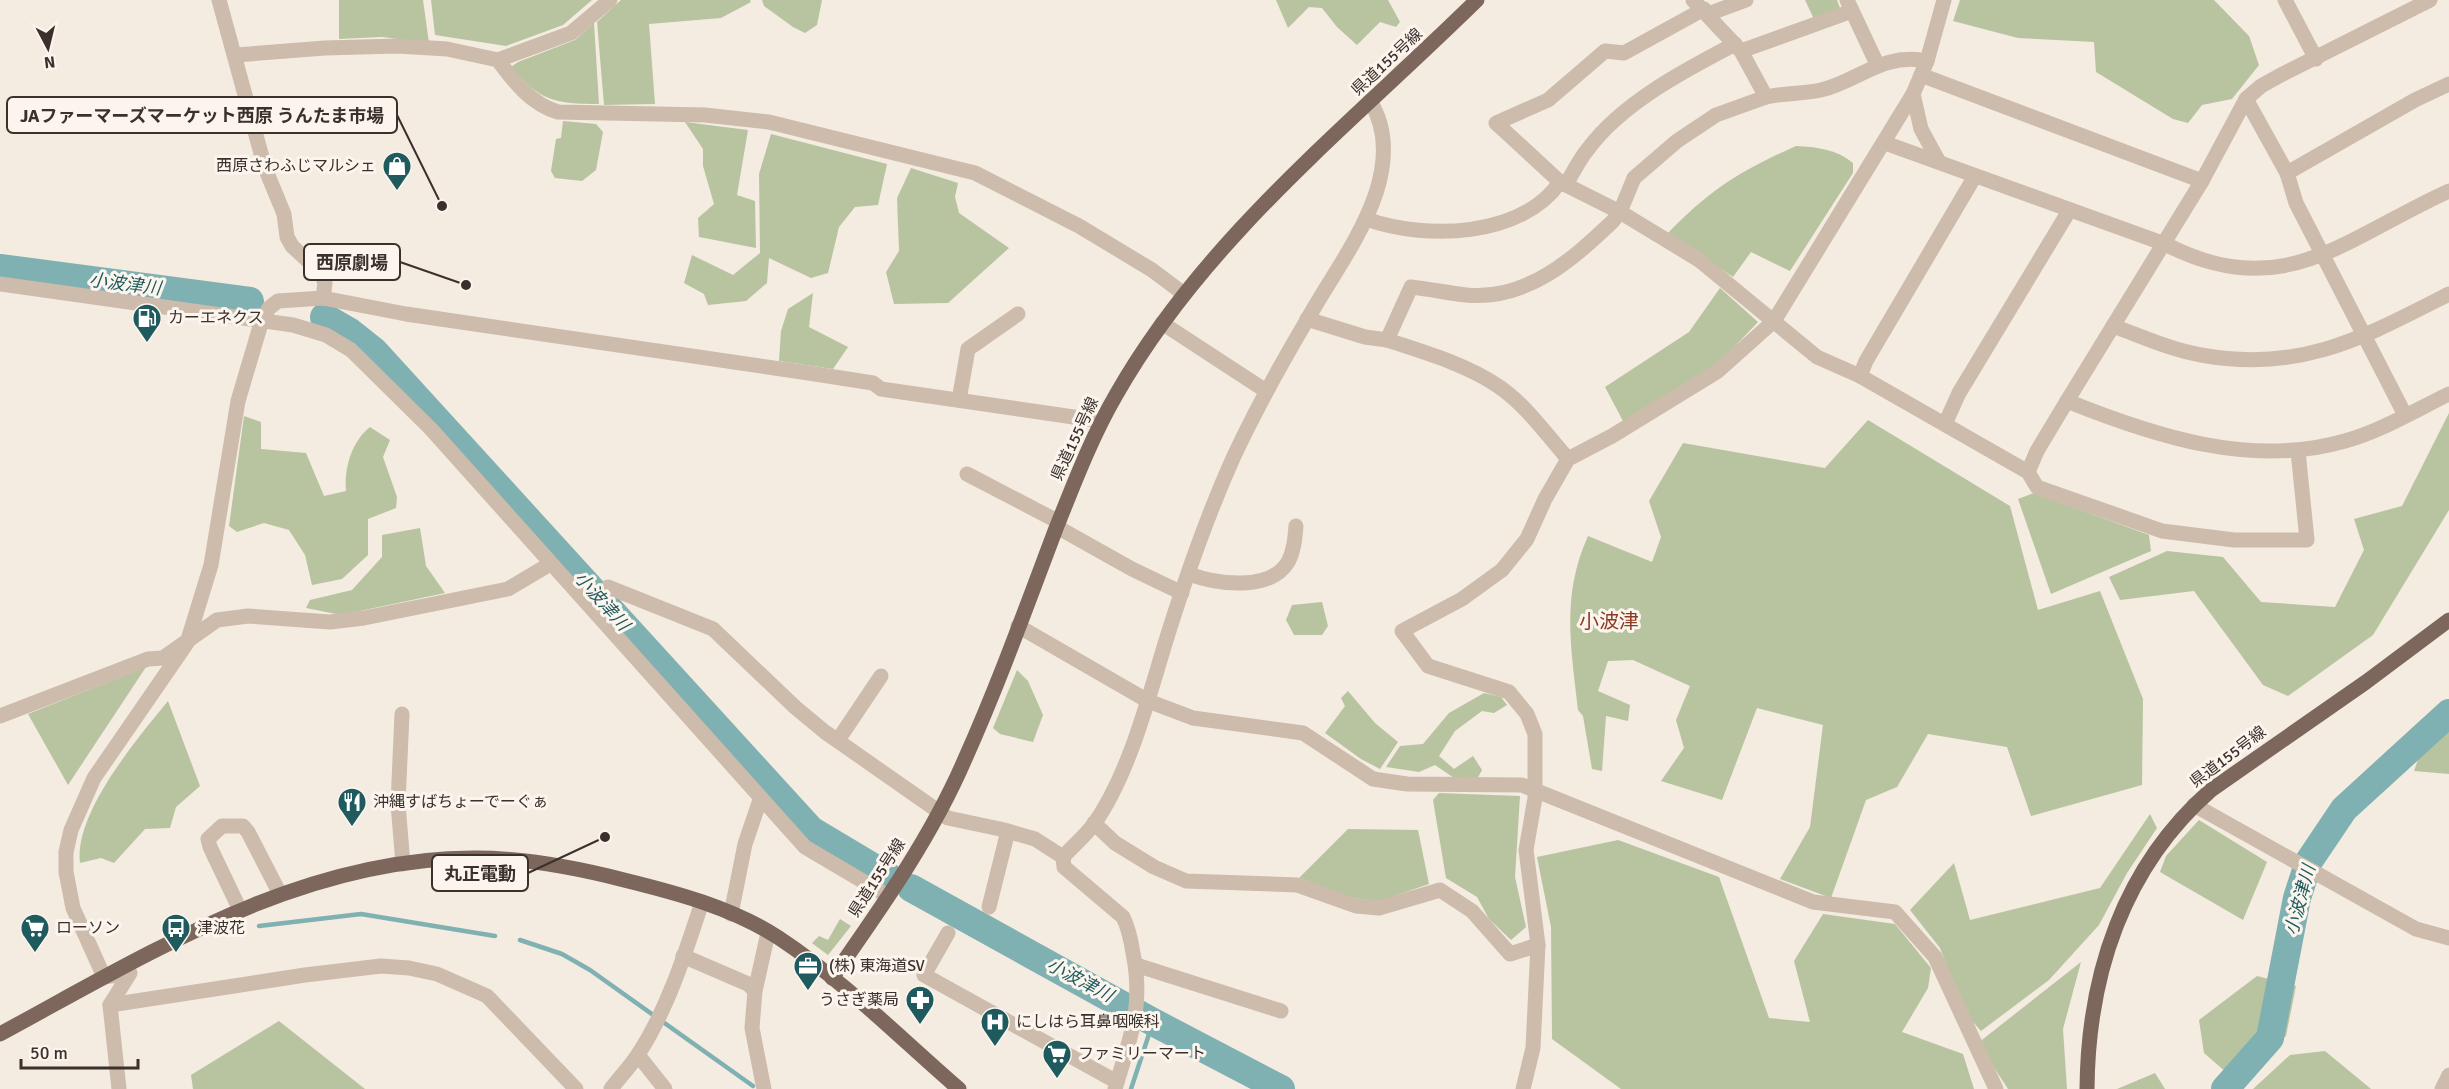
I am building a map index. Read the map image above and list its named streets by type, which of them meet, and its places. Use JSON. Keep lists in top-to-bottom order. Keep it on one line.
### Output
{"streets":{"main road":["県道155号線"]},"districts":["小波津"],"water":["小波津川"],"places":{"shop":["西原さわふじマルシェ"],"other":["JAファーマーズマーケット西原 うんたま市場","西原劇場","丸正電動"],"fuel station":["カーエネクス"],"restaurant":["沖縄すばちょーでーぐぁ"],"supermarket":["ローソン","ファミリーマート"],"bus stop":["津波花"],"office":["(株) 東海道SV"],"pharmacy":["うさぎ薬局"],"hospital":["にしはら耳鼻咽喉科"]},"scale_bar":"50 m","north":"bottom"}
